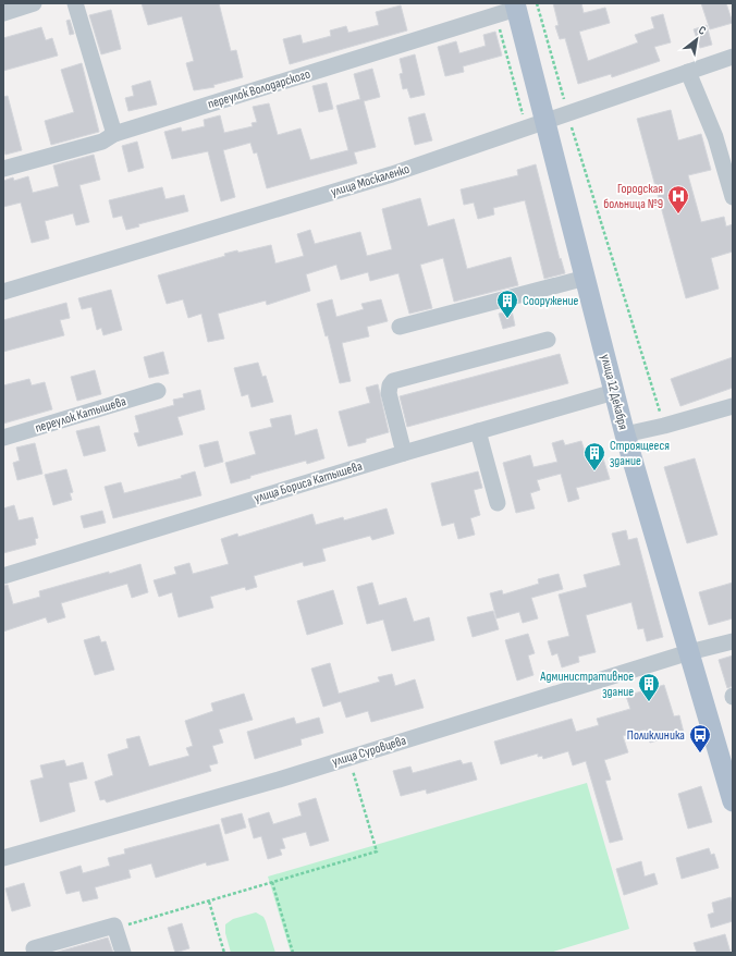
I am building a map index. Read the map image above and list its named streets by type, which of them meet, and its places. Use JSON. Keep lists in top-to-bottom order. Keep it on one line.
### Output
{"streets":{"main road":["улица 12 Декабря"],"street":["переулок Володарского","улица Москаленко","переулок Катышева","улица Бориса Катышева","улица Суровцева"]},"crossings":[["переулок Володарского","улица 12 Декабря"],["улица Москаленко","улица 12 Декабря"],["улица 12 Декабря","улица Бориса Катышева"],["улица 12 Декабря","улица Суровцева"]],"places":{"hospital":["Городская больница №9"],"building":["Сооружение","Строящееся здание","Административное здание"],"bus stop":["Поликлиника"]},"north":"top right"}
